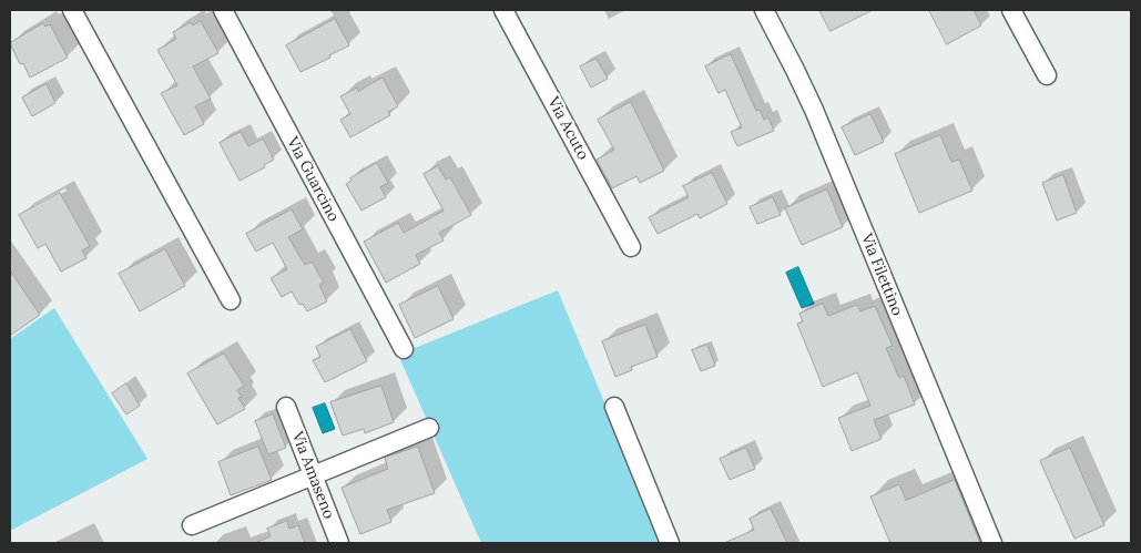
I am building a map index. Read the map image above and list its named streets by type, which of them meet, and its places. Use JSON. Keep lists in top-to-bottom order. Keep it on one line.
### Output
{"streets":{"street":["Via Acuto","Via Guarcino","Via Filettino","Via Amaseno"]}}
